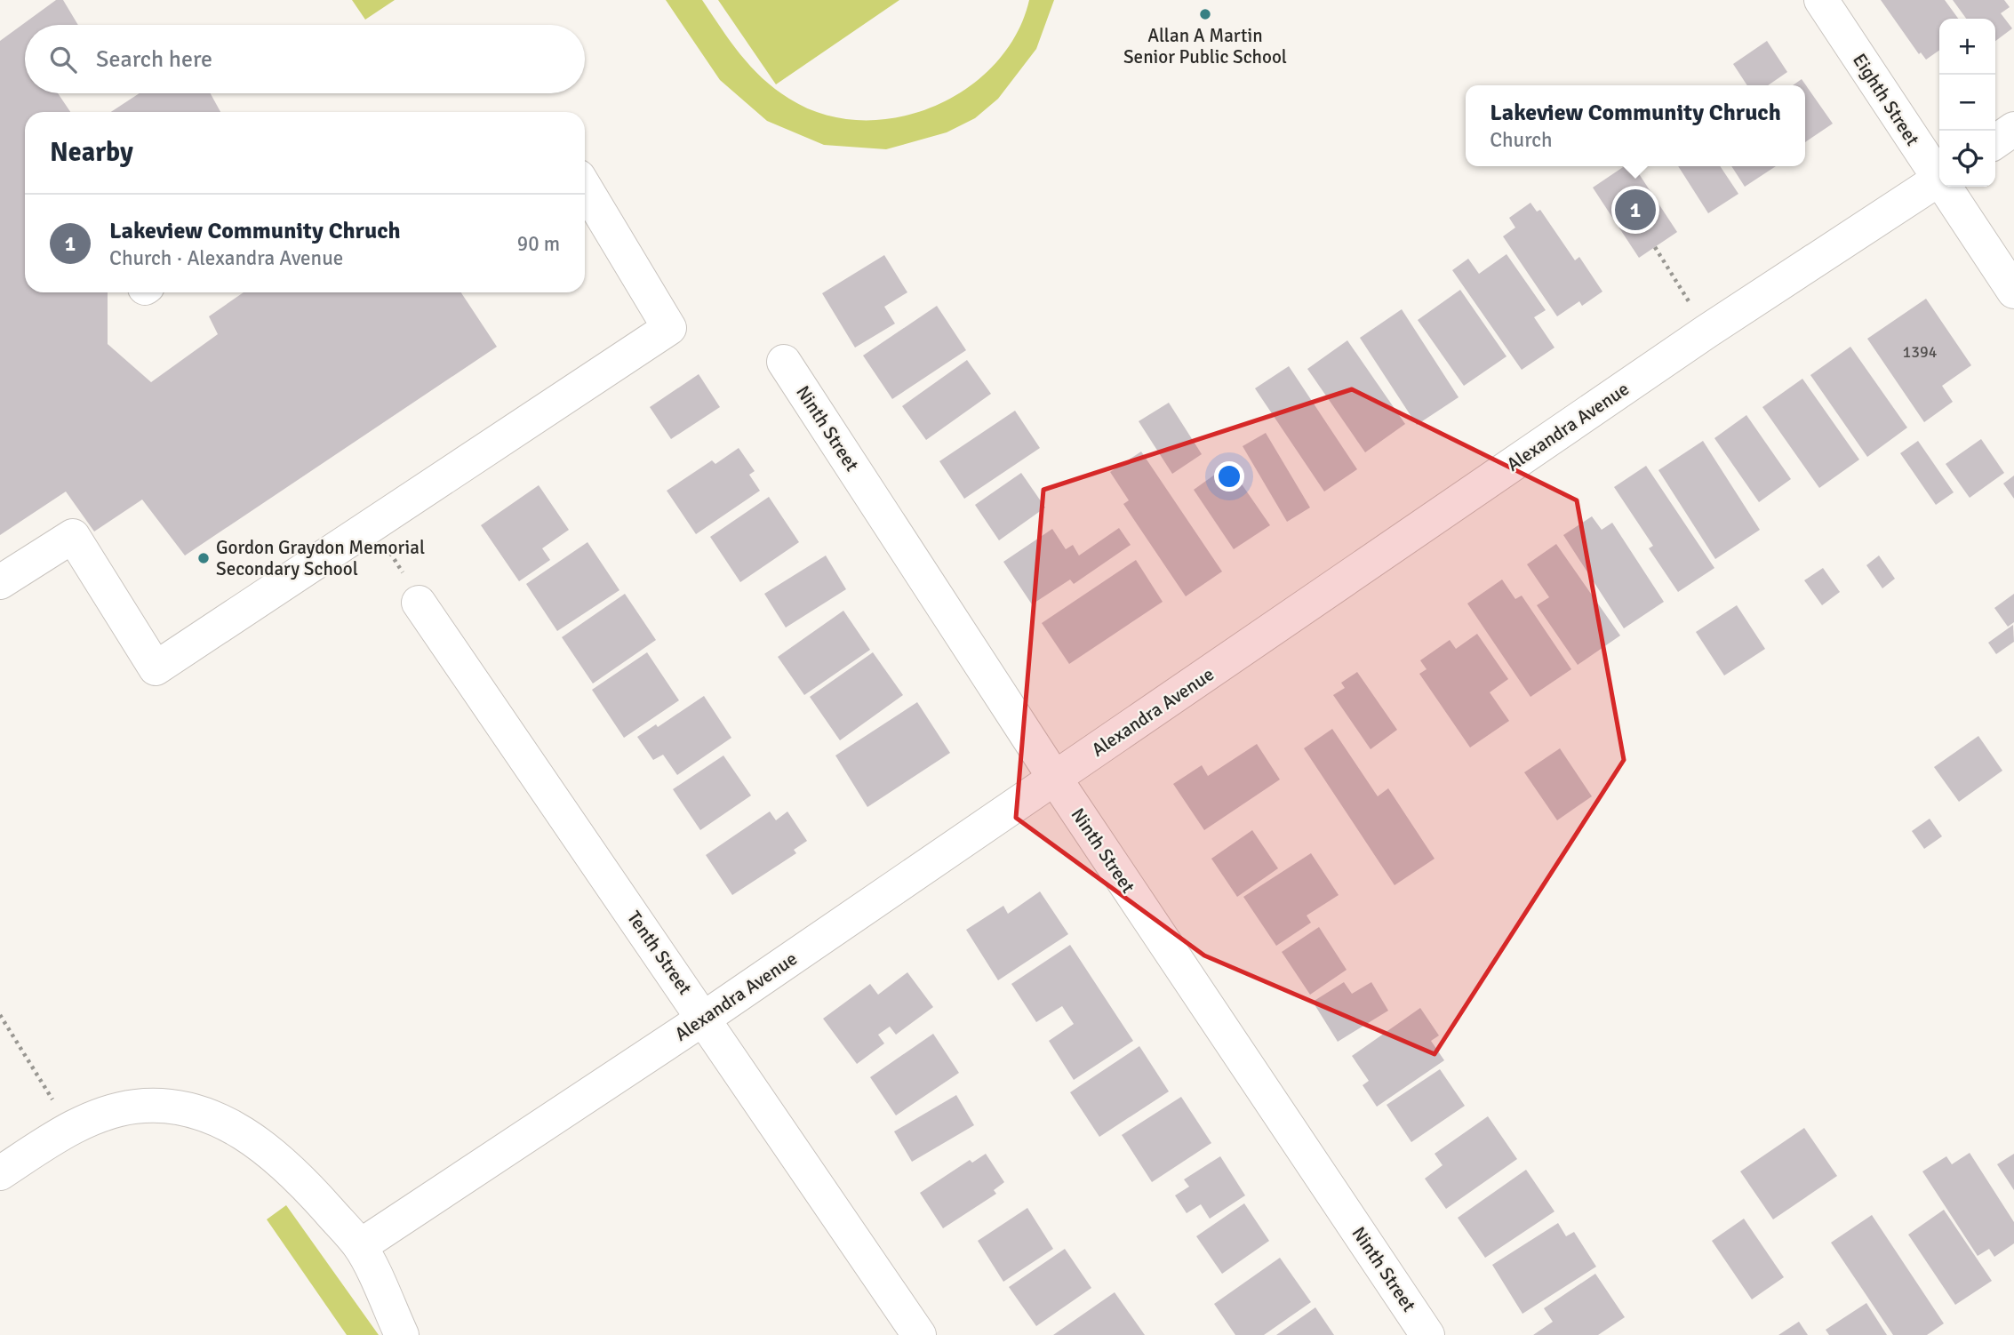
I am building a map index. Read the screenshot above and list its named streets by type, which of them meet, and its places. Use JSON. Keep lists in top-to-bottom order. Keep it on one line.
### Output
{"streets":{"street":["Eighth Street","Alexandra Avenue","Ninth Street","Tenth Street"]},"crossings":[["Alexandra Avenue","Ninth Street"],["Alexandra Avenue","Tenth Street"]],"places":["Allan A Martin Senior Public School","Gordon Graydon Memorial Secondary School"],"house_numbers":["1394"],"page":{"map_buttons":["+","−"],"search":"Search here","popup":["Lakeview Community Chruch","Church"],"heading":"Nearby","pins":"1","list":[{"mark":"1","name":"Lakeview Community Chruch","note":"Church · Alexandra Avenue","value":"90 m"}]}}
